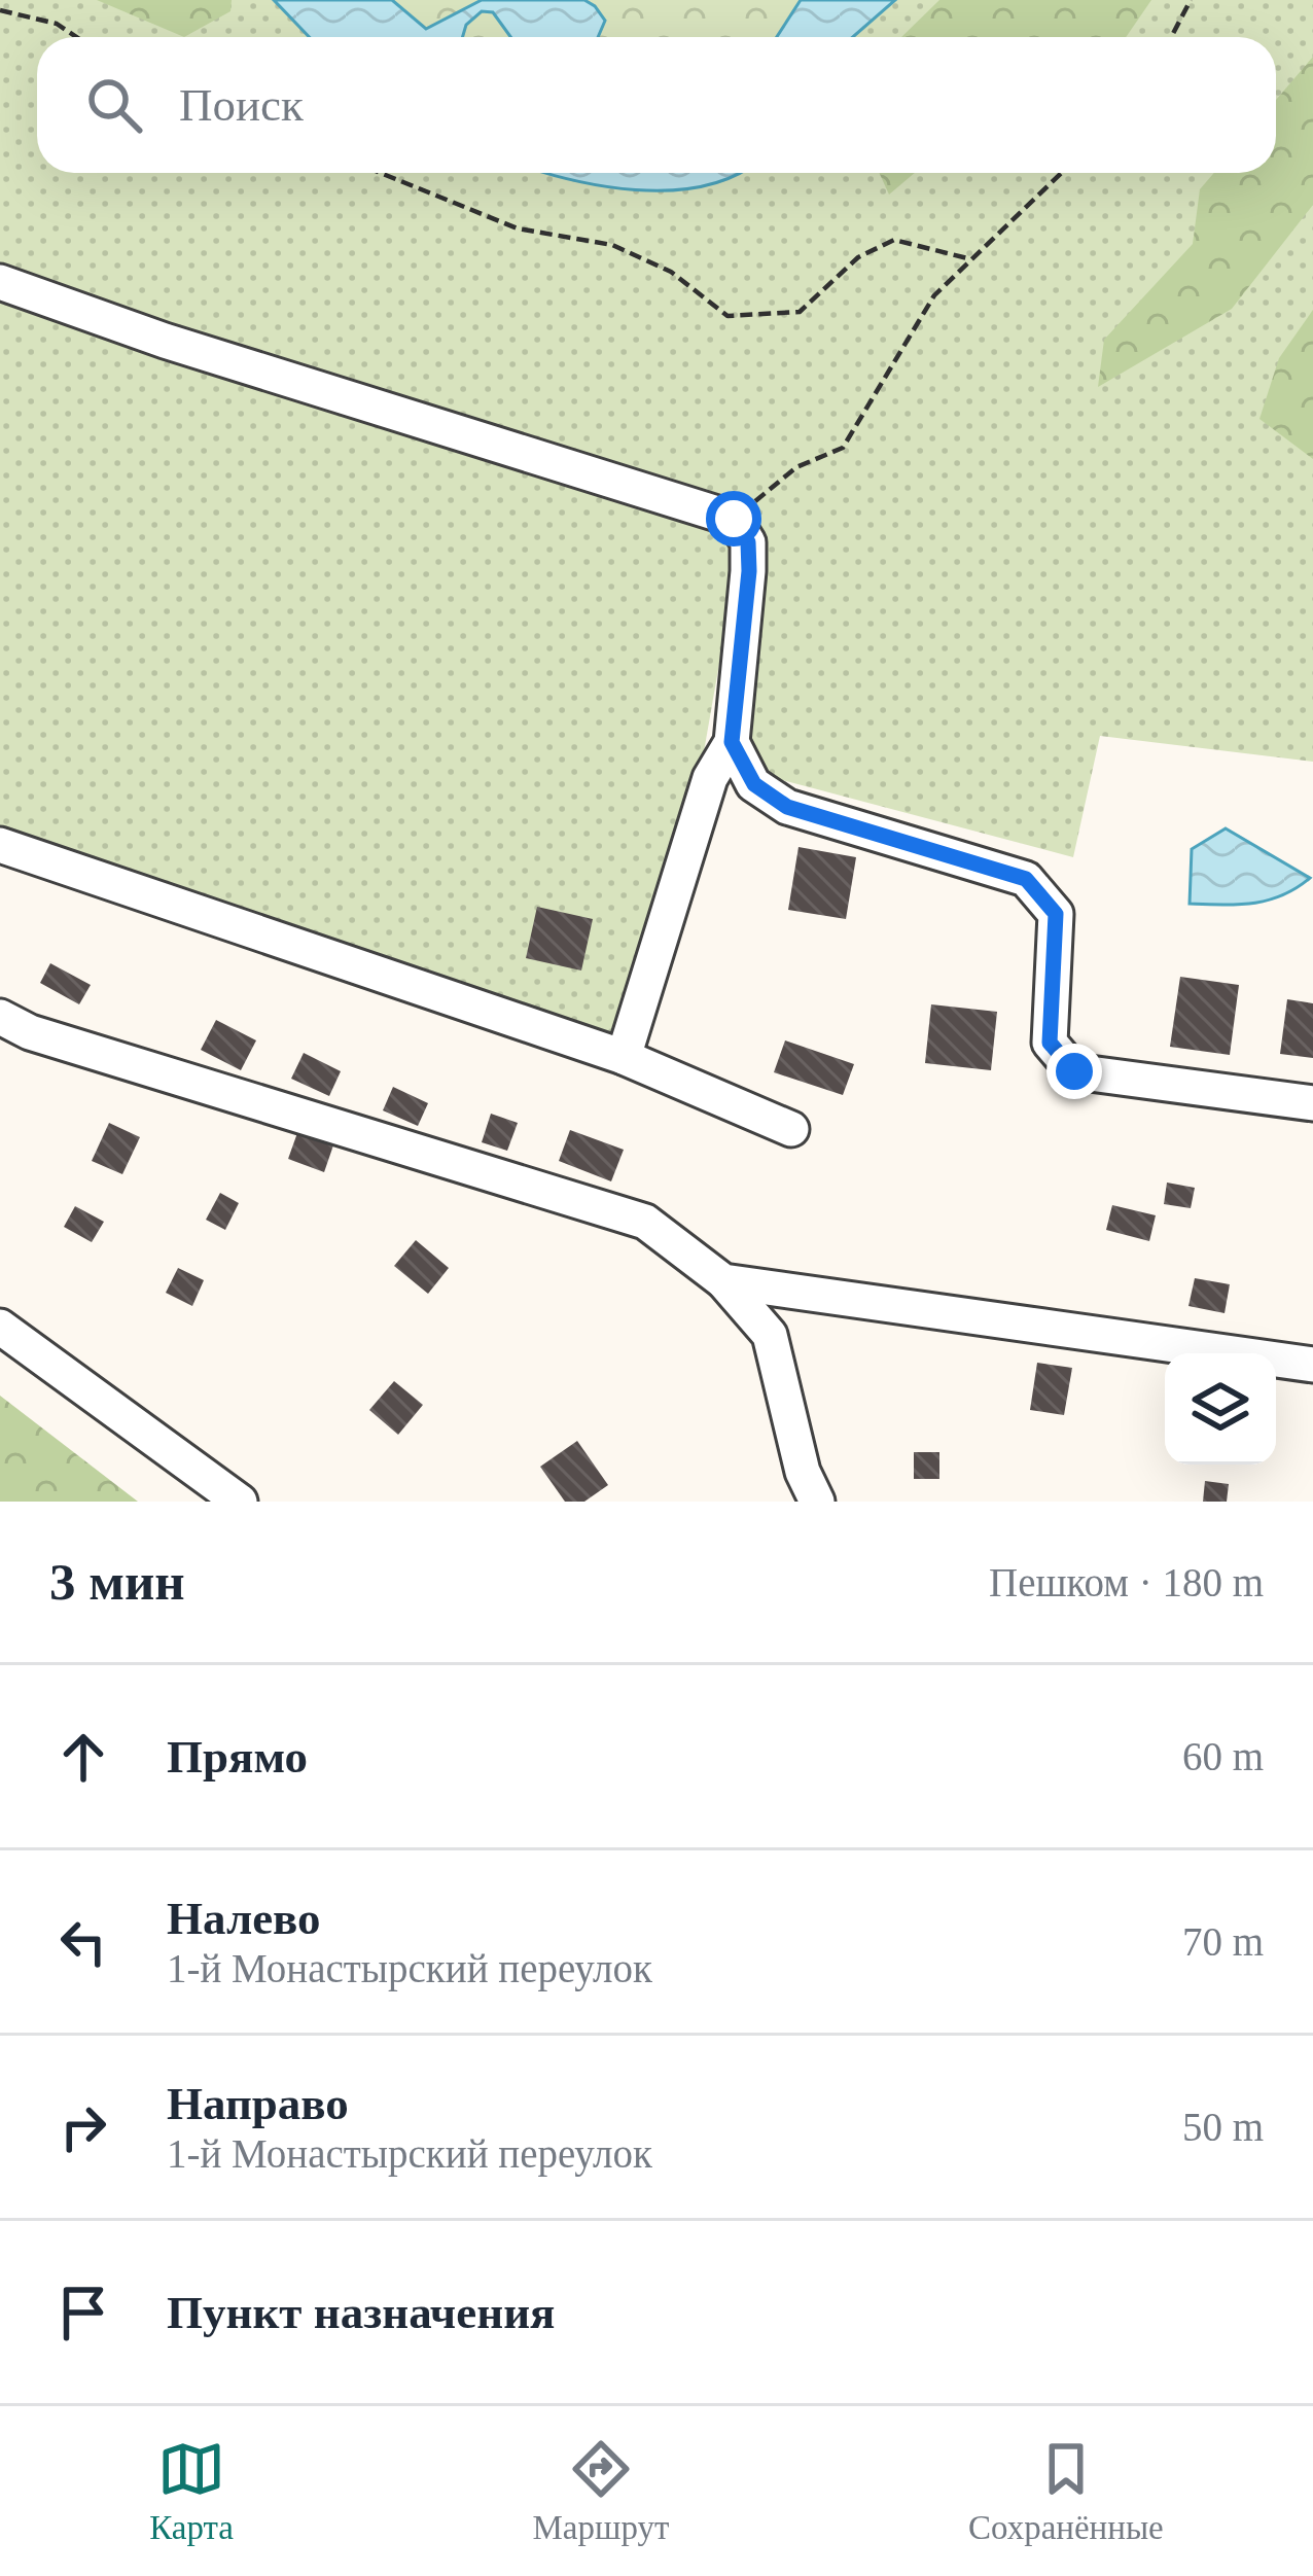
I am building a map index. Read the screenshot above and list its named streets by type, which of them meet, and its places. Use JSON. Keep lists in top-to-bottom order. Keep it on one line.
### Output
{"page":{"search":"Поиск","heading":["3 мин","Пешком · 180 m"],"list":[["Прямо","60 m"],["Налево","1-й Монастырский переулок","70 m"],["Направо","1-й Монастырский переулок","50 m"],"Пункт назначения"],"nav":["Карта","Маршрут","Сохранённые"]}}
